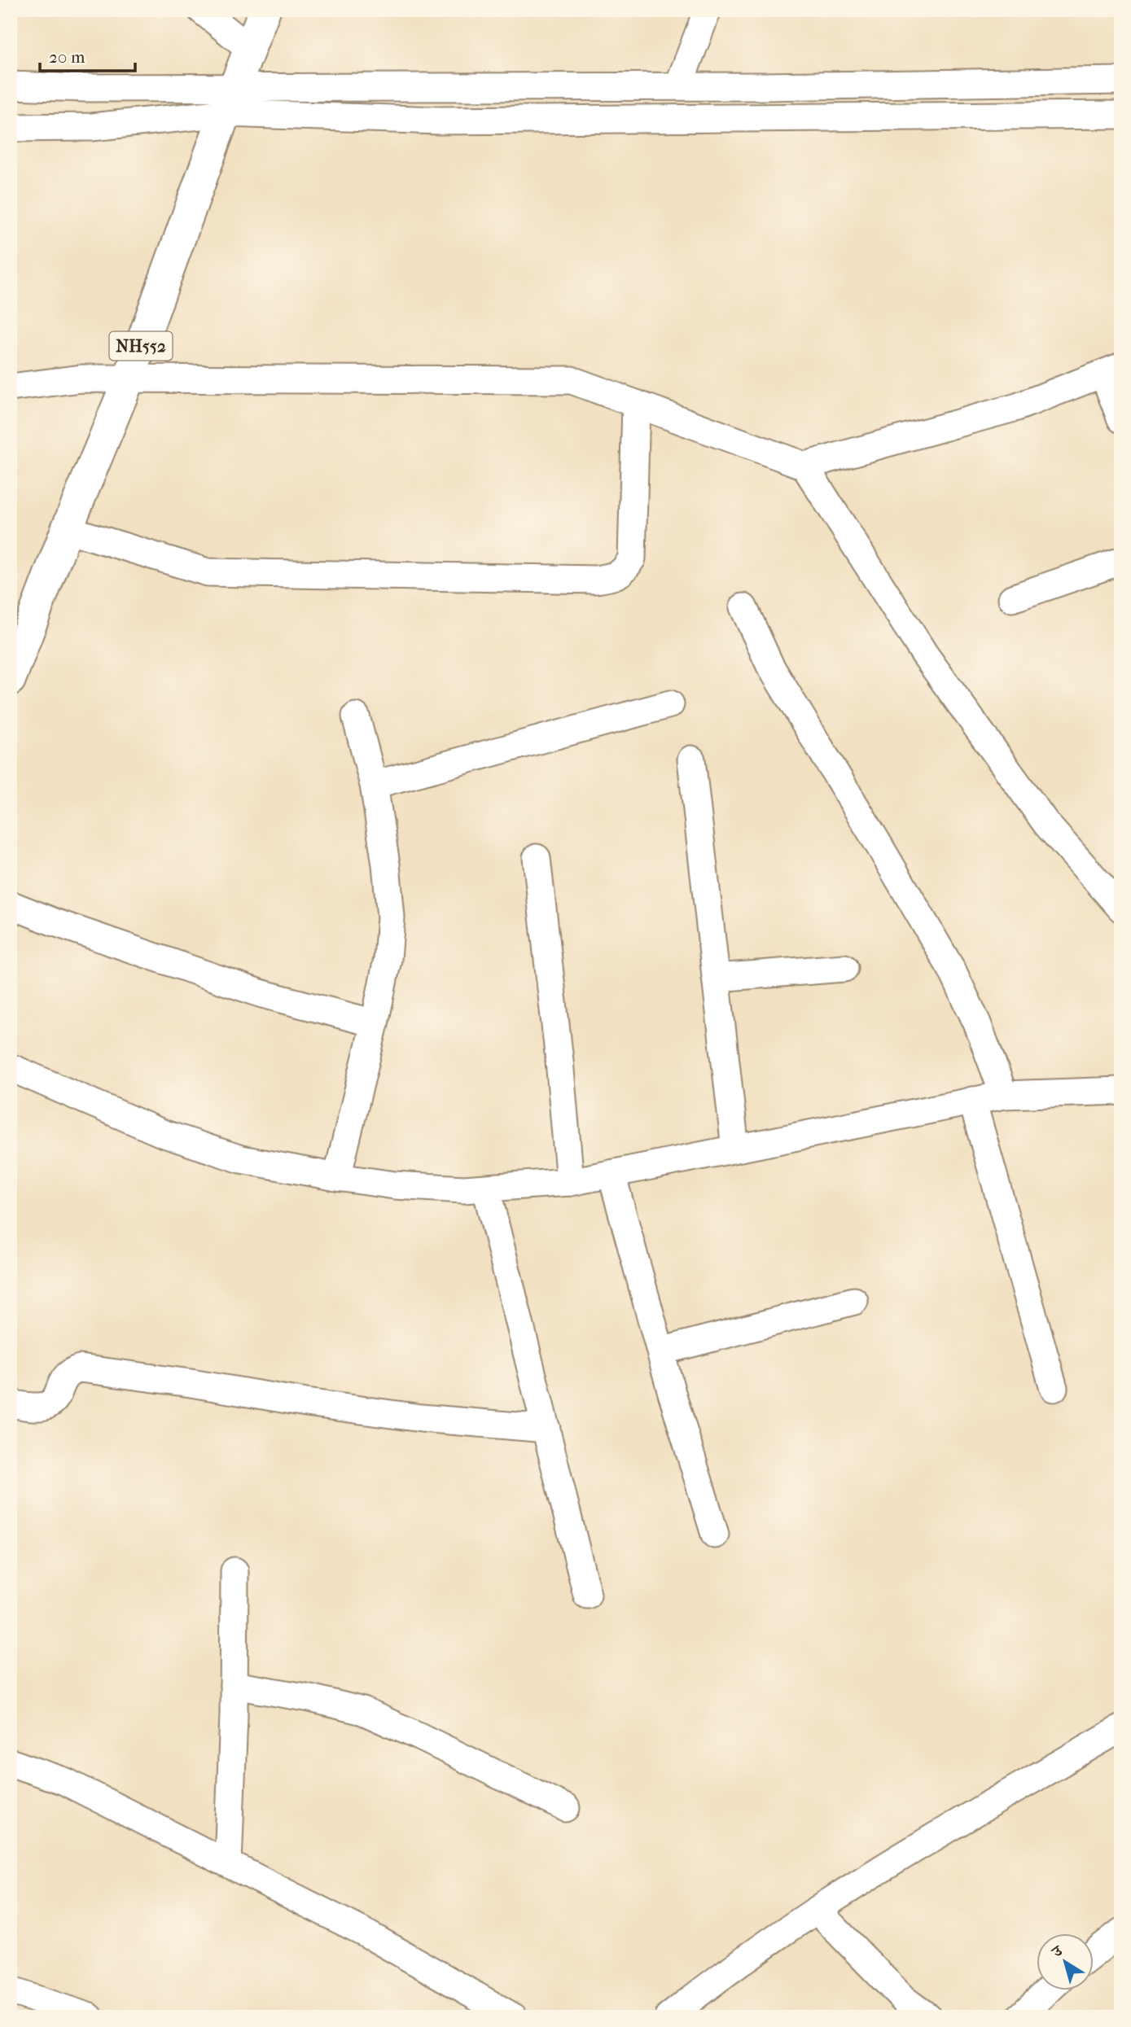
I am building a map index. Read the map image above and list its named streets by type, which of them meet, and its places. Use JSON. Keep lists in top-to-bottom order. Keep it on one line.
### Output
{"streets":{"highway":["NH552"]},"scale_bar":"20 m","north":"top left"}
